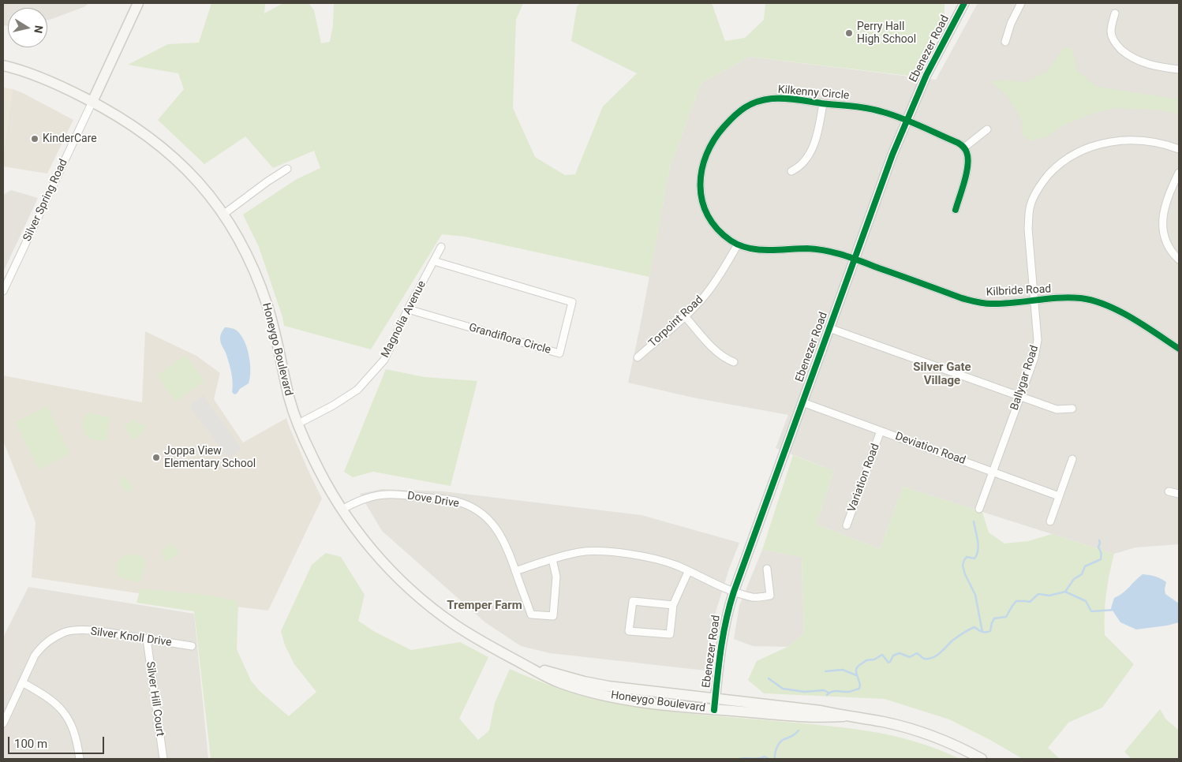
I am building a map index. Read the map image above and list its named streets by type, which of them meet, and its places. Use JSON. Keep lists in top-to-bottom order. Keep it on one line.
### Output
{"streets":{"main road":["Silver Spring Road","Honeygo Boulevard"],"street":["Ebenezer Road","Kilkenny Circle","Kilbride Road","Magnolia Avenue","Torpoint Road","Grandiflora Circle","Ballygar Road","Deviation Road","Variation Road","Dove Drive","Silver Knoll Drive","Silver Hill Court"]},"crossings":[["Ebenezer Road","Kilkenny Circle"],["Ebenezer Road","Kilbride Road"],["Ebenezer Road","Honeygo Boulevard"],["Ebenezer Road","Deviation Road"],["Kilkenny Circle","Kilbride Road"],["Kilkenny Circle","Torpoint Road"],["Silver Spring Road","Honeygo Boulevard"],["Kilbride Road","Ballygar Road"],["Magnolia Avenue","Grandiflora Circle"],["Magnolia Avenue","Honeygo Boulevard"],["Honeygo Boulevard","Dove Drive"],["Ballygar Road","Deviation Road"],["Deviation Road","Variation Road"],["Silver Knoll Drive","Silver Hill Court"]],"districts":["Silver Gate Village","Tremper Farm"],"places":["Perry Hall High School","KinderCare","Joppa View Elementary School"],"scale_bar":"100 m","north":"right"}
